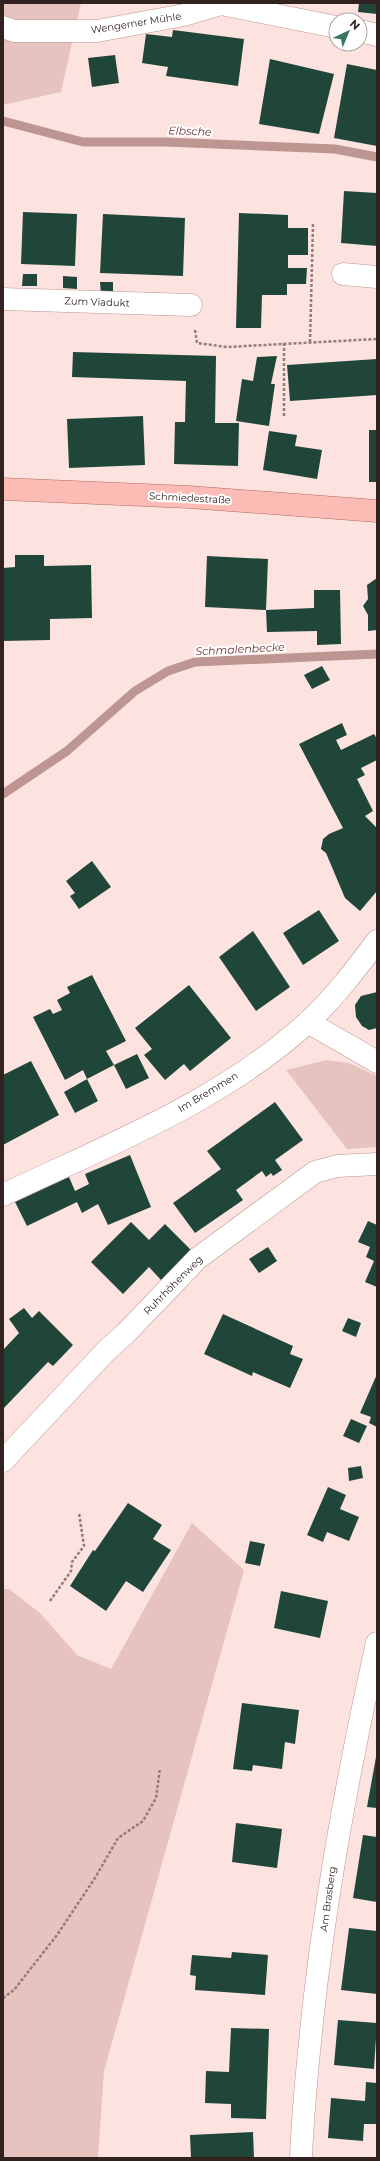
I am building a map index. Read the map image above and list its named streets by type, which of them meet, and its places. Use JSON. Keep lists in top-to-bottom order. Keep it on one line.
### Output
{"streets":{"main road":["Schmiedestraße"],"street":["Wengerner Mühle","Zum Viadukt","Im Bremmen","Ruhrhöhenweg","Am Brasberg"]},"water":["Elbsche","Schmalenbecke"],"north":"top right"}
